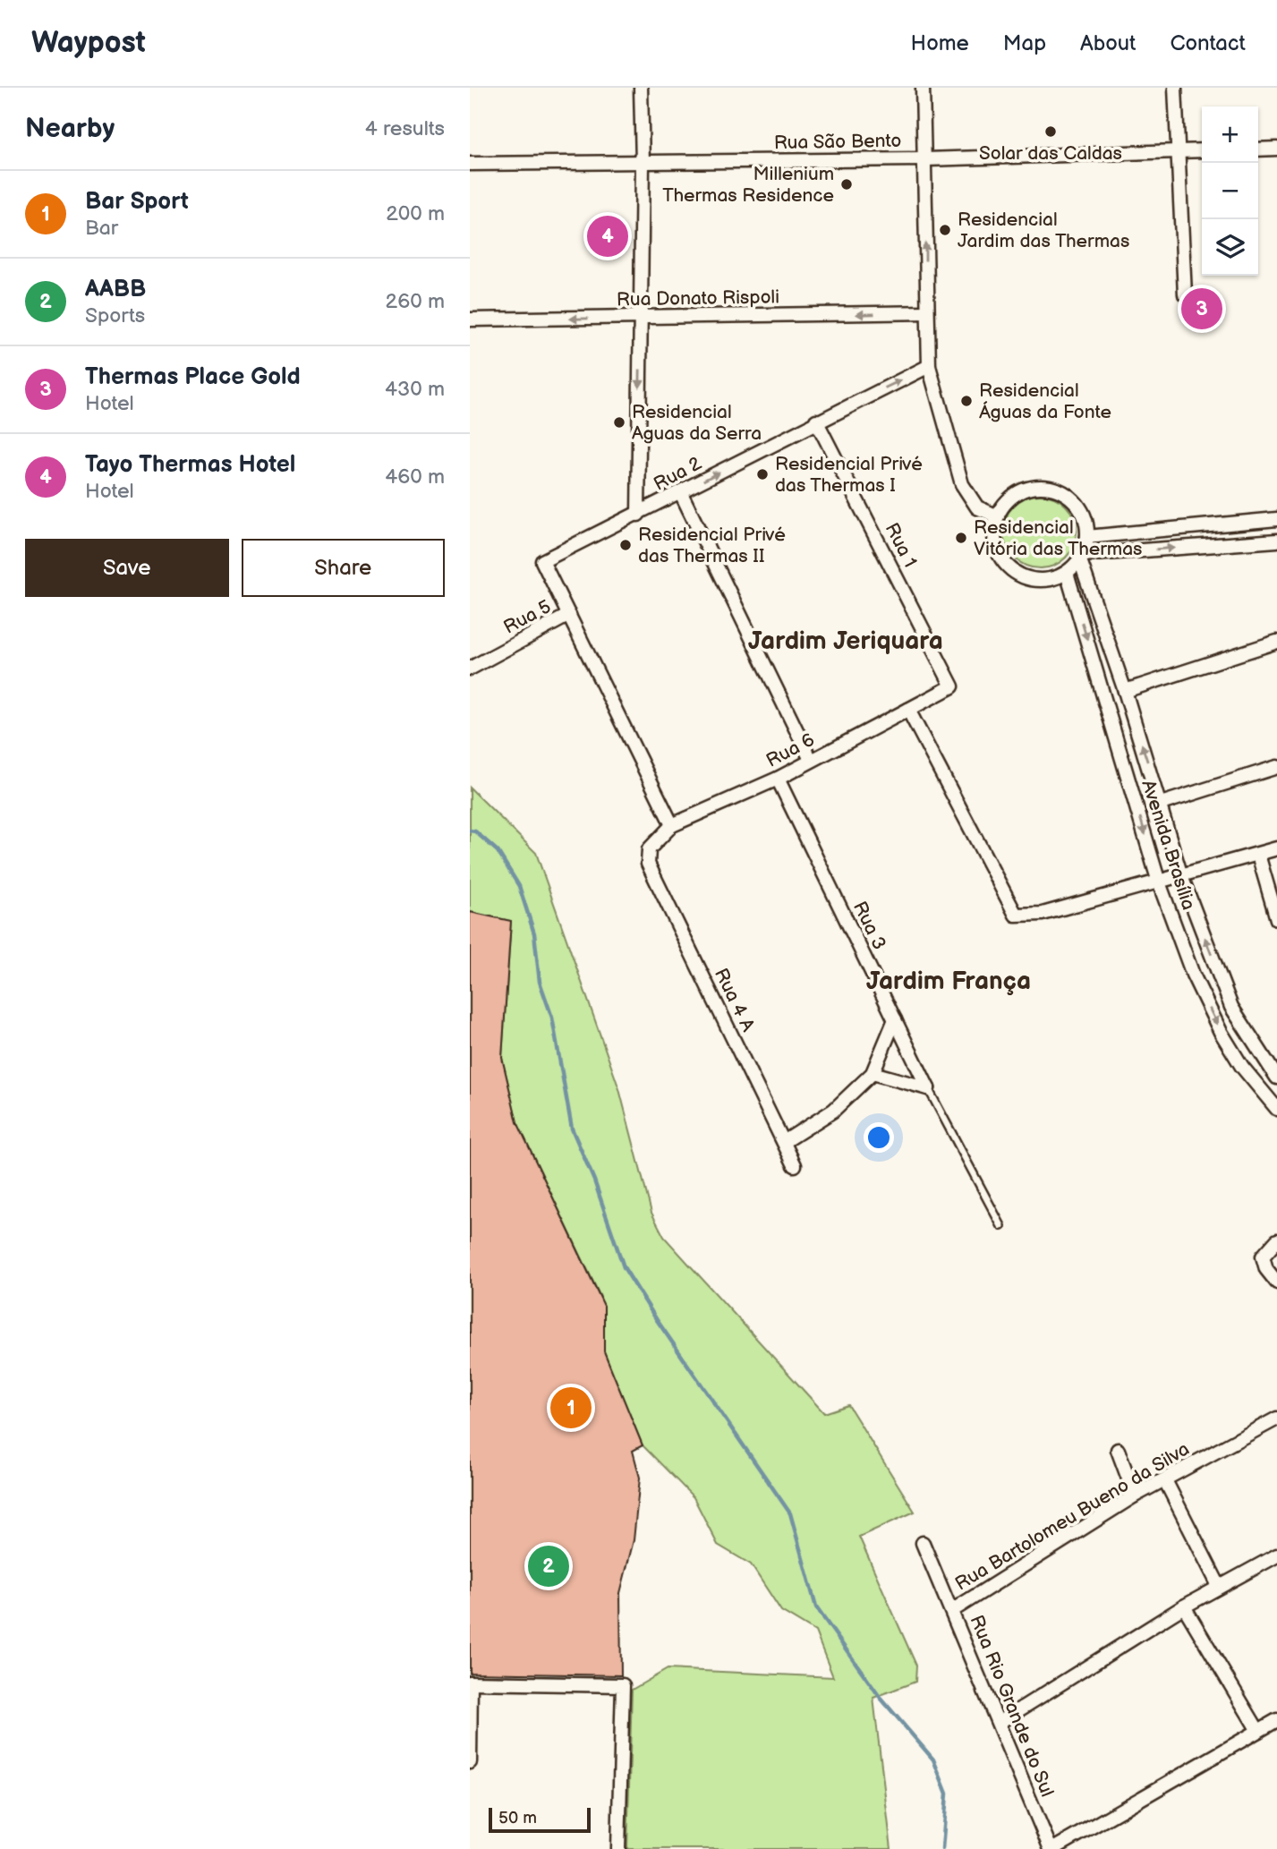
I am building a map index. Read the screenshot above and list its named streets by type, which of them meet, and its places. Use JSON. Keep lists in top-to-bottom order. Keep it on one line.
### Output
{"streets":{"street":["Rua São Bento","Rua Donato Rispoli","Rua 2","Rua 1","Rua 5","Rua 6","Avenida Brasília","Rua 3","Rua 4 A","Rua Bartolomeu Bueno da Silva","Rua Rio Grande do Sul"]},"crossings":[["Rua 2","Rua 1"],["Rua 2","Rua 5"],["Rua 1","Rua 6"],["Rua 6","Rua 3"],["Rua 6","Rua 4 A"],["Rua Bartolomeu Bueno da Silva","Rua Rio Grande do Sul"]],"one_way":["Rua Donato Rispoli","Rua 2"],"districts":["Jardim Jeriquara","Jardim França"],"places":["Solar das Caldas","Millenium Thermas Residence","Residencial Jardim das Thermas","Residencial Águas da Fonte","Residencial Aguas da Serra","Residencial Privé das Thermas I","Residencial Vitória das Thermas","Residencial Privé das Thermas II"],"scale_bar":"50 m","page":{"header":"Waypost","nav":["Home","Map","About","Contact"],"heading":["Nearby","4 results"],"map_buttons":["+","−"],"list":[{"mark":"1","name":"Bar Sport","note":"Bar","value":"200 m"},{"mark":"2","name":"AABB","note":"Sports","value":"260 m"},{"mark":"3","name":"Thermas Place Gold","note":"Hotel","value":"430 m"},{"mark":"4","name":"Tayo Thermas Hotel","note":"Hotel","value":"460 m"}],"pins":["4","3","1","2"],"buttons":["Save","Share"],"scale":"50 m"}}
